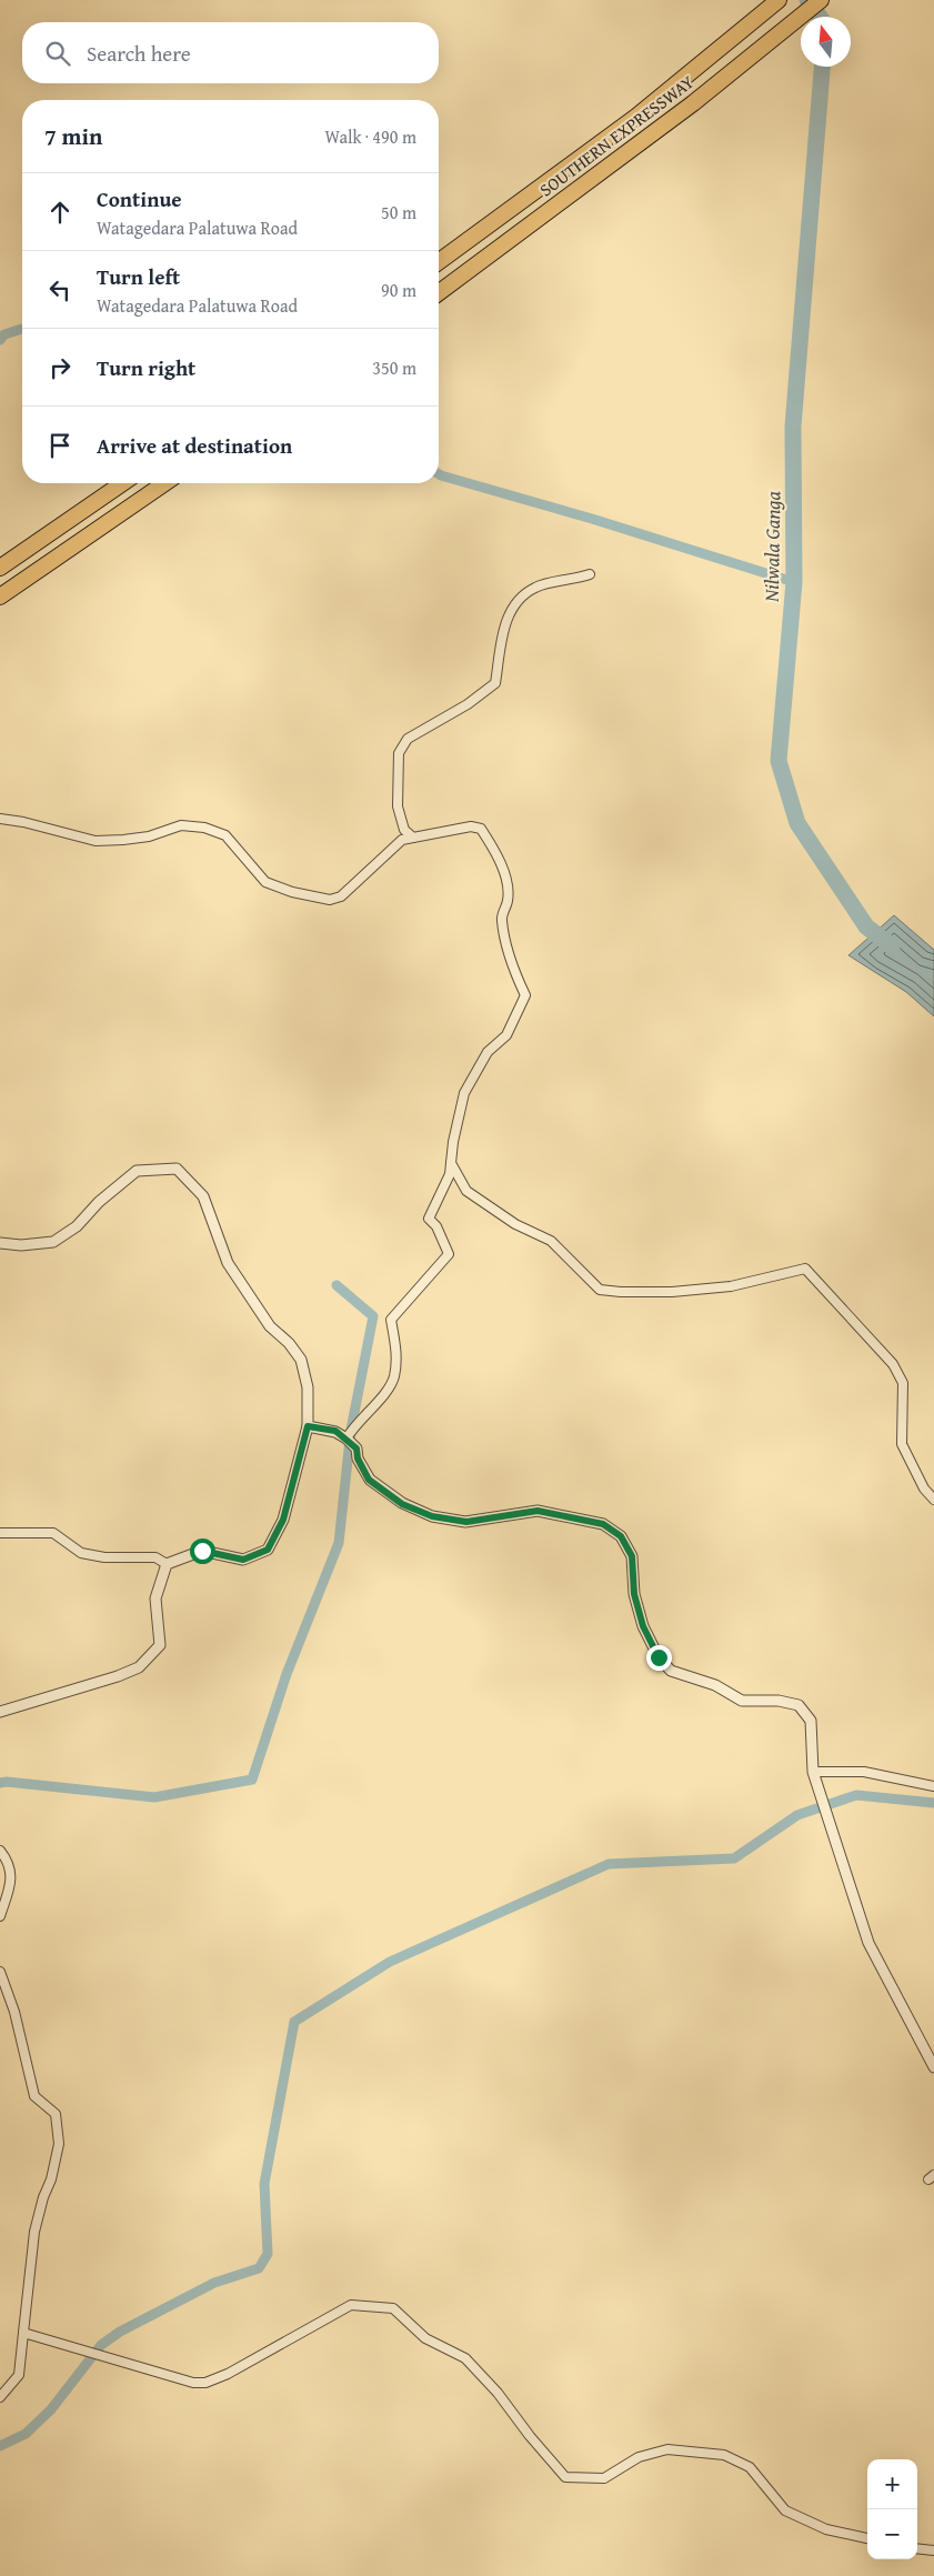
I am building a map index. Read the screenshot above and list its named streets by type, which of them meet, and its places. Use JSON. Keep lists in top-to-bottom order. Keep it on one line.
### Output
{"streets":{"highway":["SOUTHERN EXPRESSWAY"]},"water":["Nilwala Ganga"],"north":"top","page":{"search":"Search here","heading":["7 min","Walk · 490 m"],"list":[["Continue","Watagedara Palatuwa Road","50 m"],["Turn left","Watagedara Palatuwa Road","90 m"],["Turn right","350 m"],"Arrive at destination"],"map_buttons":["+","−"]}}
